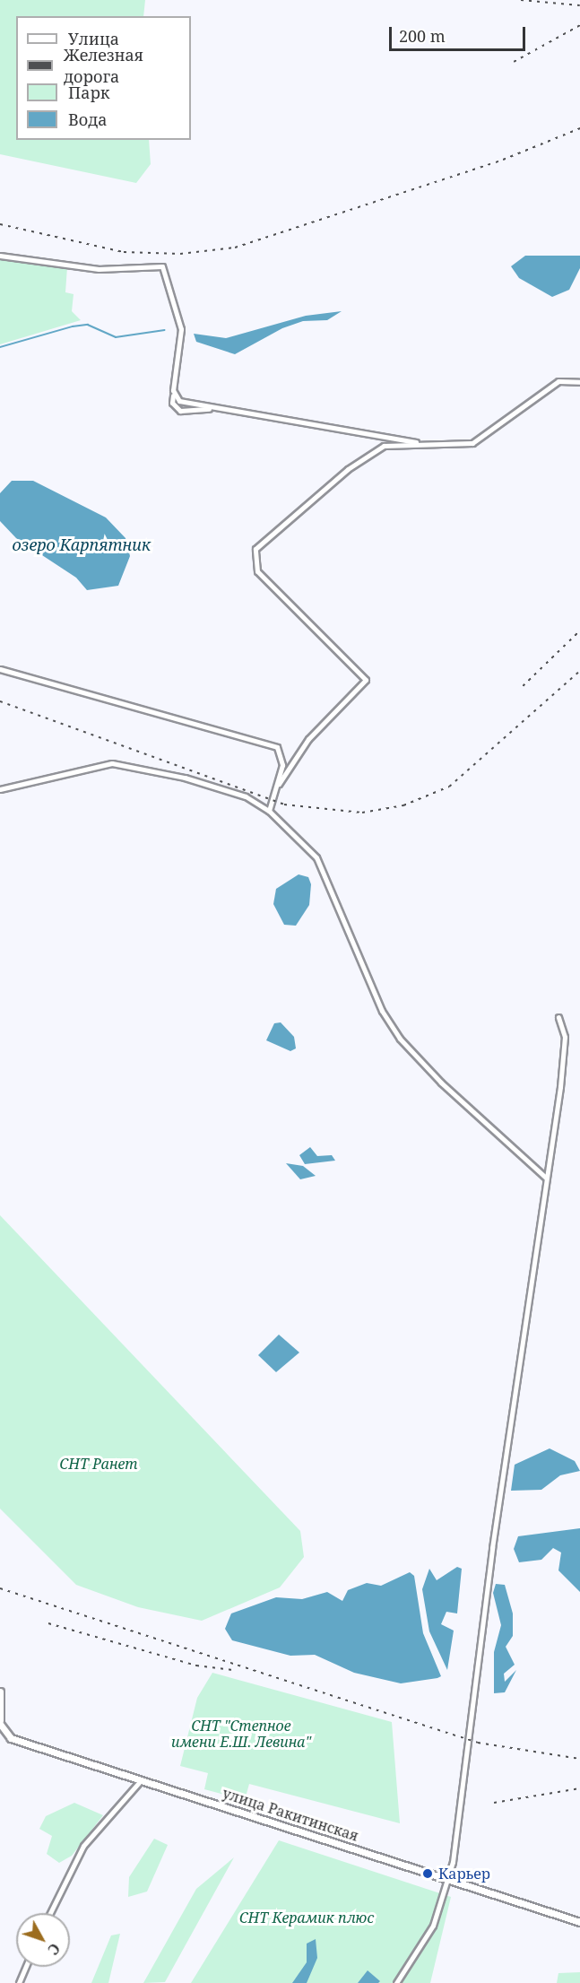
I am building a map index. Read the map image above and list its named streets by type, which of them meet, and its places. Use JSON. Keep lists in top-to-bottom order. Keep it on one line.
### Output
{"streets":{"street":["улица Ракитинская"]},"water":["озеро Карпятник"],"parks":["СНТ Ранет","СНТ \"Степное имени Е.Ш. Левина\"","СНТ Керамик плюс"],"places":["Карьер"],"legend":["Улица","Железная дорога","Парк","Вода"],"scale_bar":"200 m","north":"bottom right"}
